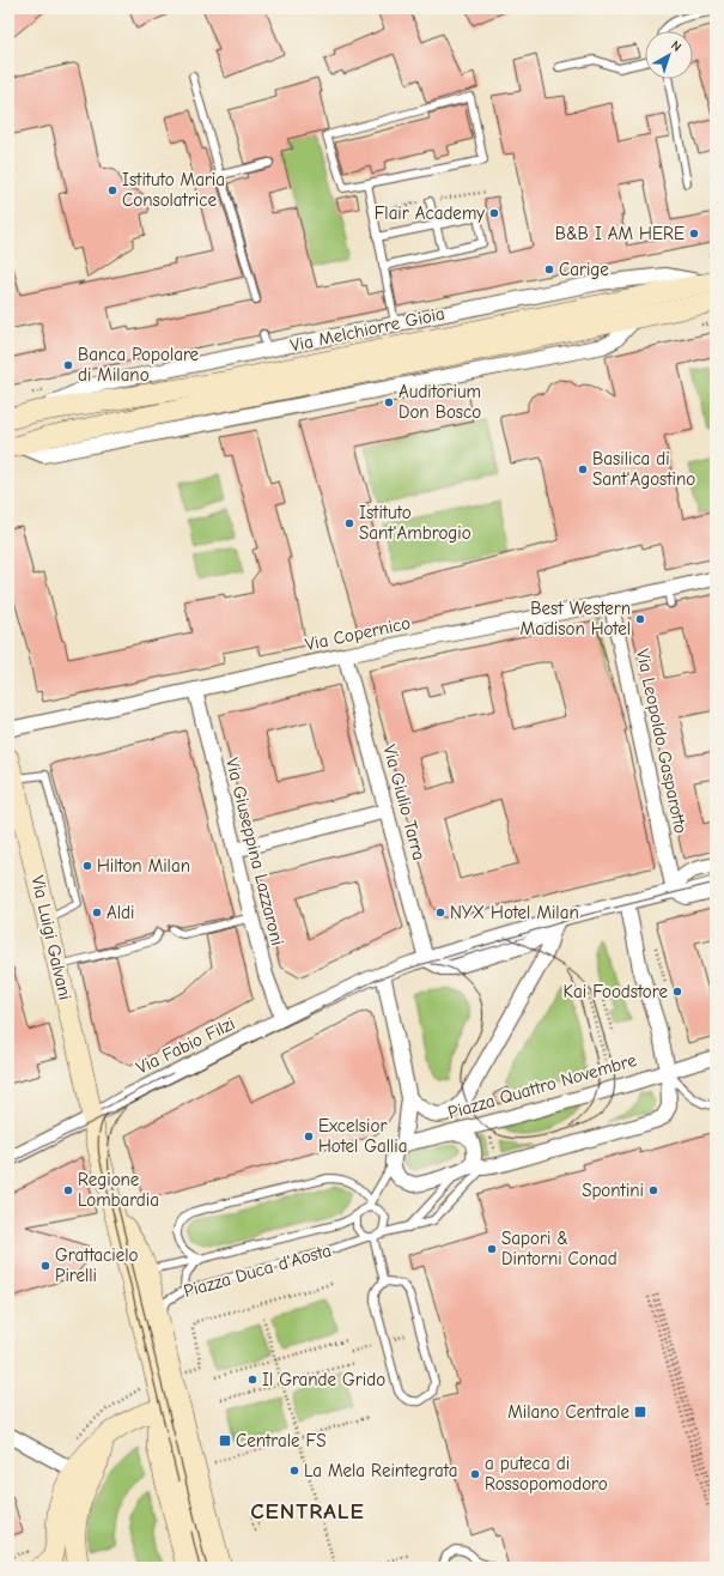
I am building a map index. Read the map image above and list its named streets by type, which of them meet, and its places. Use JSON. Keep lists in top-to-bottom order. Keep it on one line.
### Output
{"streets":{"street":["Via Melchiorre Gioia","Via Copernico","Via Leopoldo Gasparotto","Via Giulio Tarra","Via Giuseppina Lazzaroni","Via Luigi Galvani","Via Fabio Filzi","Piazza Quattro Novembre"],"lane":["Piazza Duca d'Aosta"]},"crossings":[["Via Copernico","Via Leopoldo Gasparotto"],["Via Copernico","Via Giulio Tarra"],["Via Copernico","Via Giuseppina Lazzaroni"],["Via Giuseppina Lazzaroni","Via Fabio Filzi"],["Via Luigi Galvani","Via Fabio Filzi"],["Piazza Quattro Novembre","Piazza Duca d'Aosta"]],"districts":["CENTRALE"],"places":{"other":["Istituto Maria Consolatrice","Flair Academy","B&B I AM HERE","Carige","Banca Popolare di Milano","Auditorium Don Bosco","Basilica di Sant'Agostino","Istituto Sant'Ambrogio","Best Western Madison Hotel","Hilton Milan","Aldi","NYX Hotel Milan","Kai Foodstore","Excelsior Hotel Gallia","Regione Lombardia","Spontini","Sapori & Dintorni Conad","Grattacielo Pirelli","Il Grande Grido","La Mela Reintegrata","a puteca di Rossopomodoro"],"transit":["Milano Centrale","Centrale FS"]},"north":"top right"}
